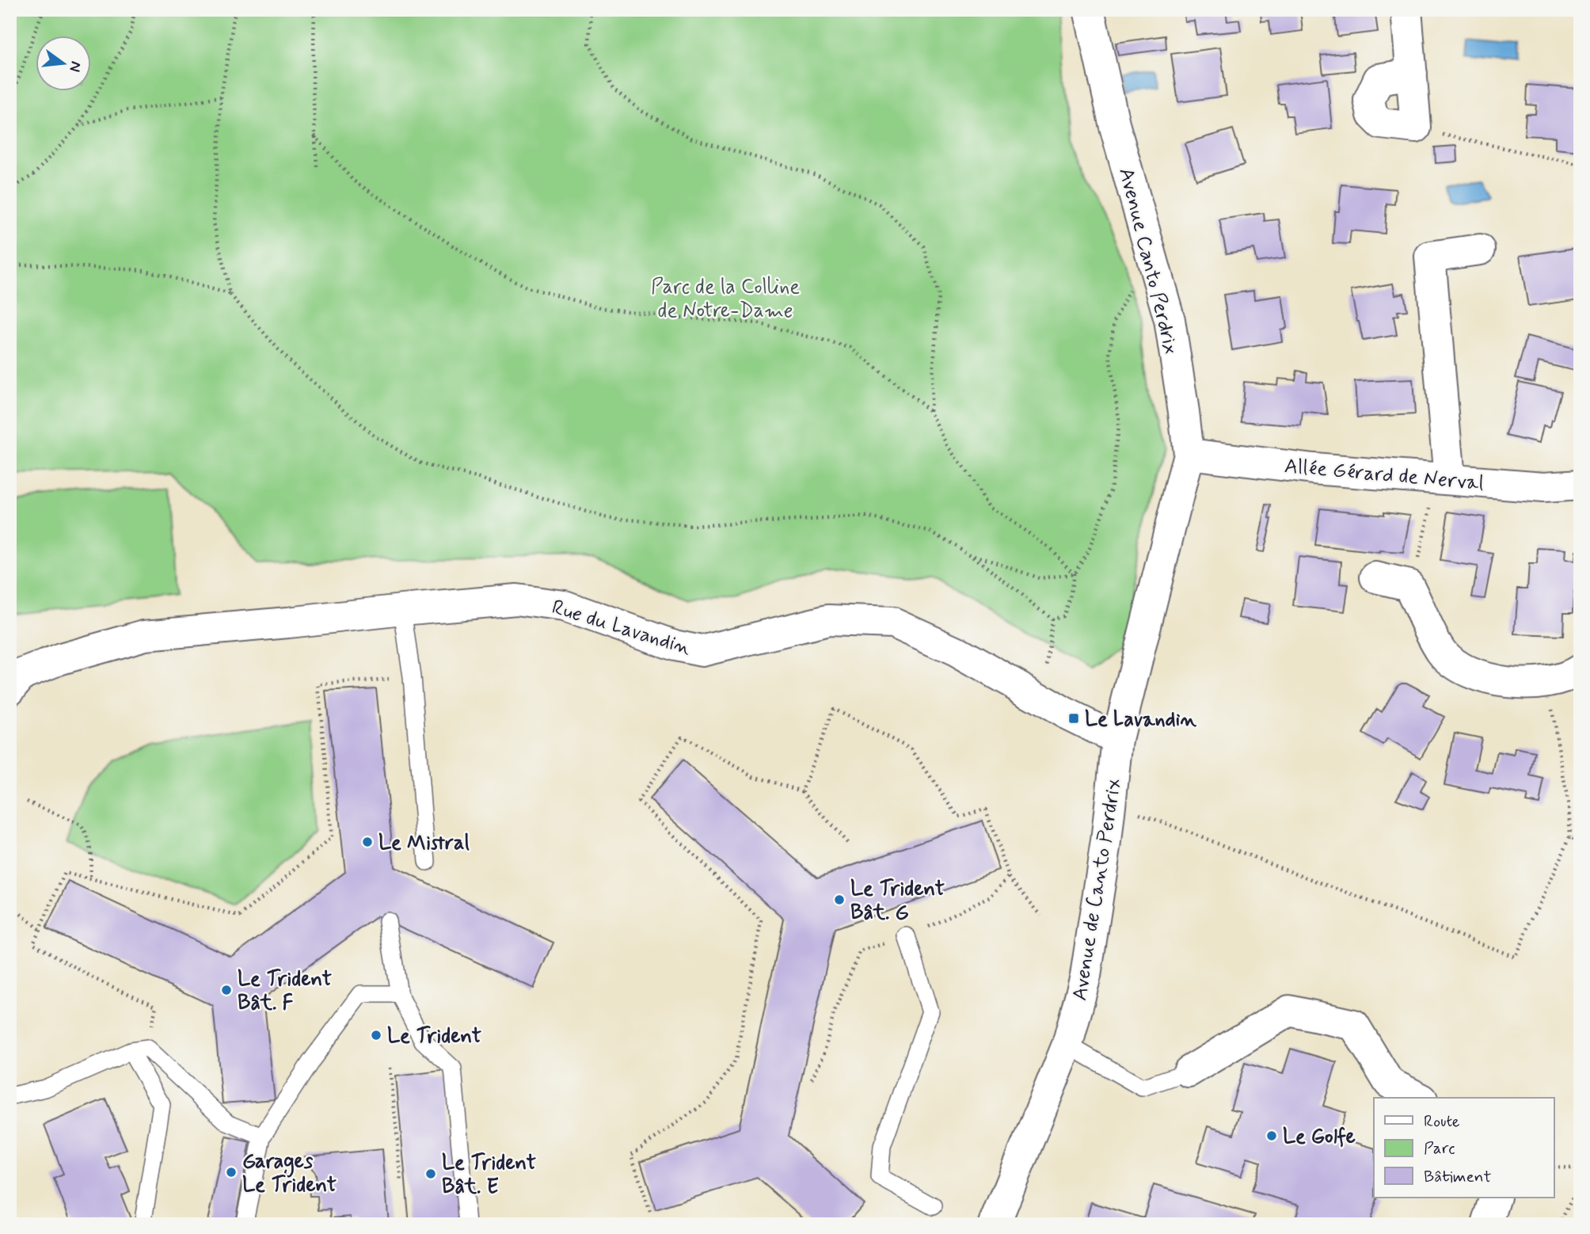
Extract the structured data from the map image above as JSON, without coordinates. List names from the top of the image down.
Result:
{
  "streets": {
    "street": [
      "Avenue Canto Perdrix",
      "Allée Gérard de Nerval",
      "Rue du Lavandin",
      "Avenue de Canto Perdrix"
    ]
  },
  "crossings": [
    ["Avenue Canto Perdrix", "Allée Gérard de Nerval"],
    ["Avenue Canto Perdrix", "Rue du Lavandin"],
    ["Avenue Canto Perdrix", "Avenue de Canto Perdrix"],
    ["Rue du Lavandin", "Avenue de Canto Perdrix"]
  ],
  "parks": ["Parc de la Colline de Notre-Dame"],
  "places": {
    "transit": ["Le Lavandin"],
    "other": [
      "Le Mistral",
      "Le Trident Bât. G",
      "Le Trident Bât. F",
      "Le Trident",
      "Le Golfe",
      "Garages Le Trident",
      "Le Trident Bât. E"
    ]
  },
  "legend": ["Route", "Parc", "Bâtiment"],
  "north": "right"
}
